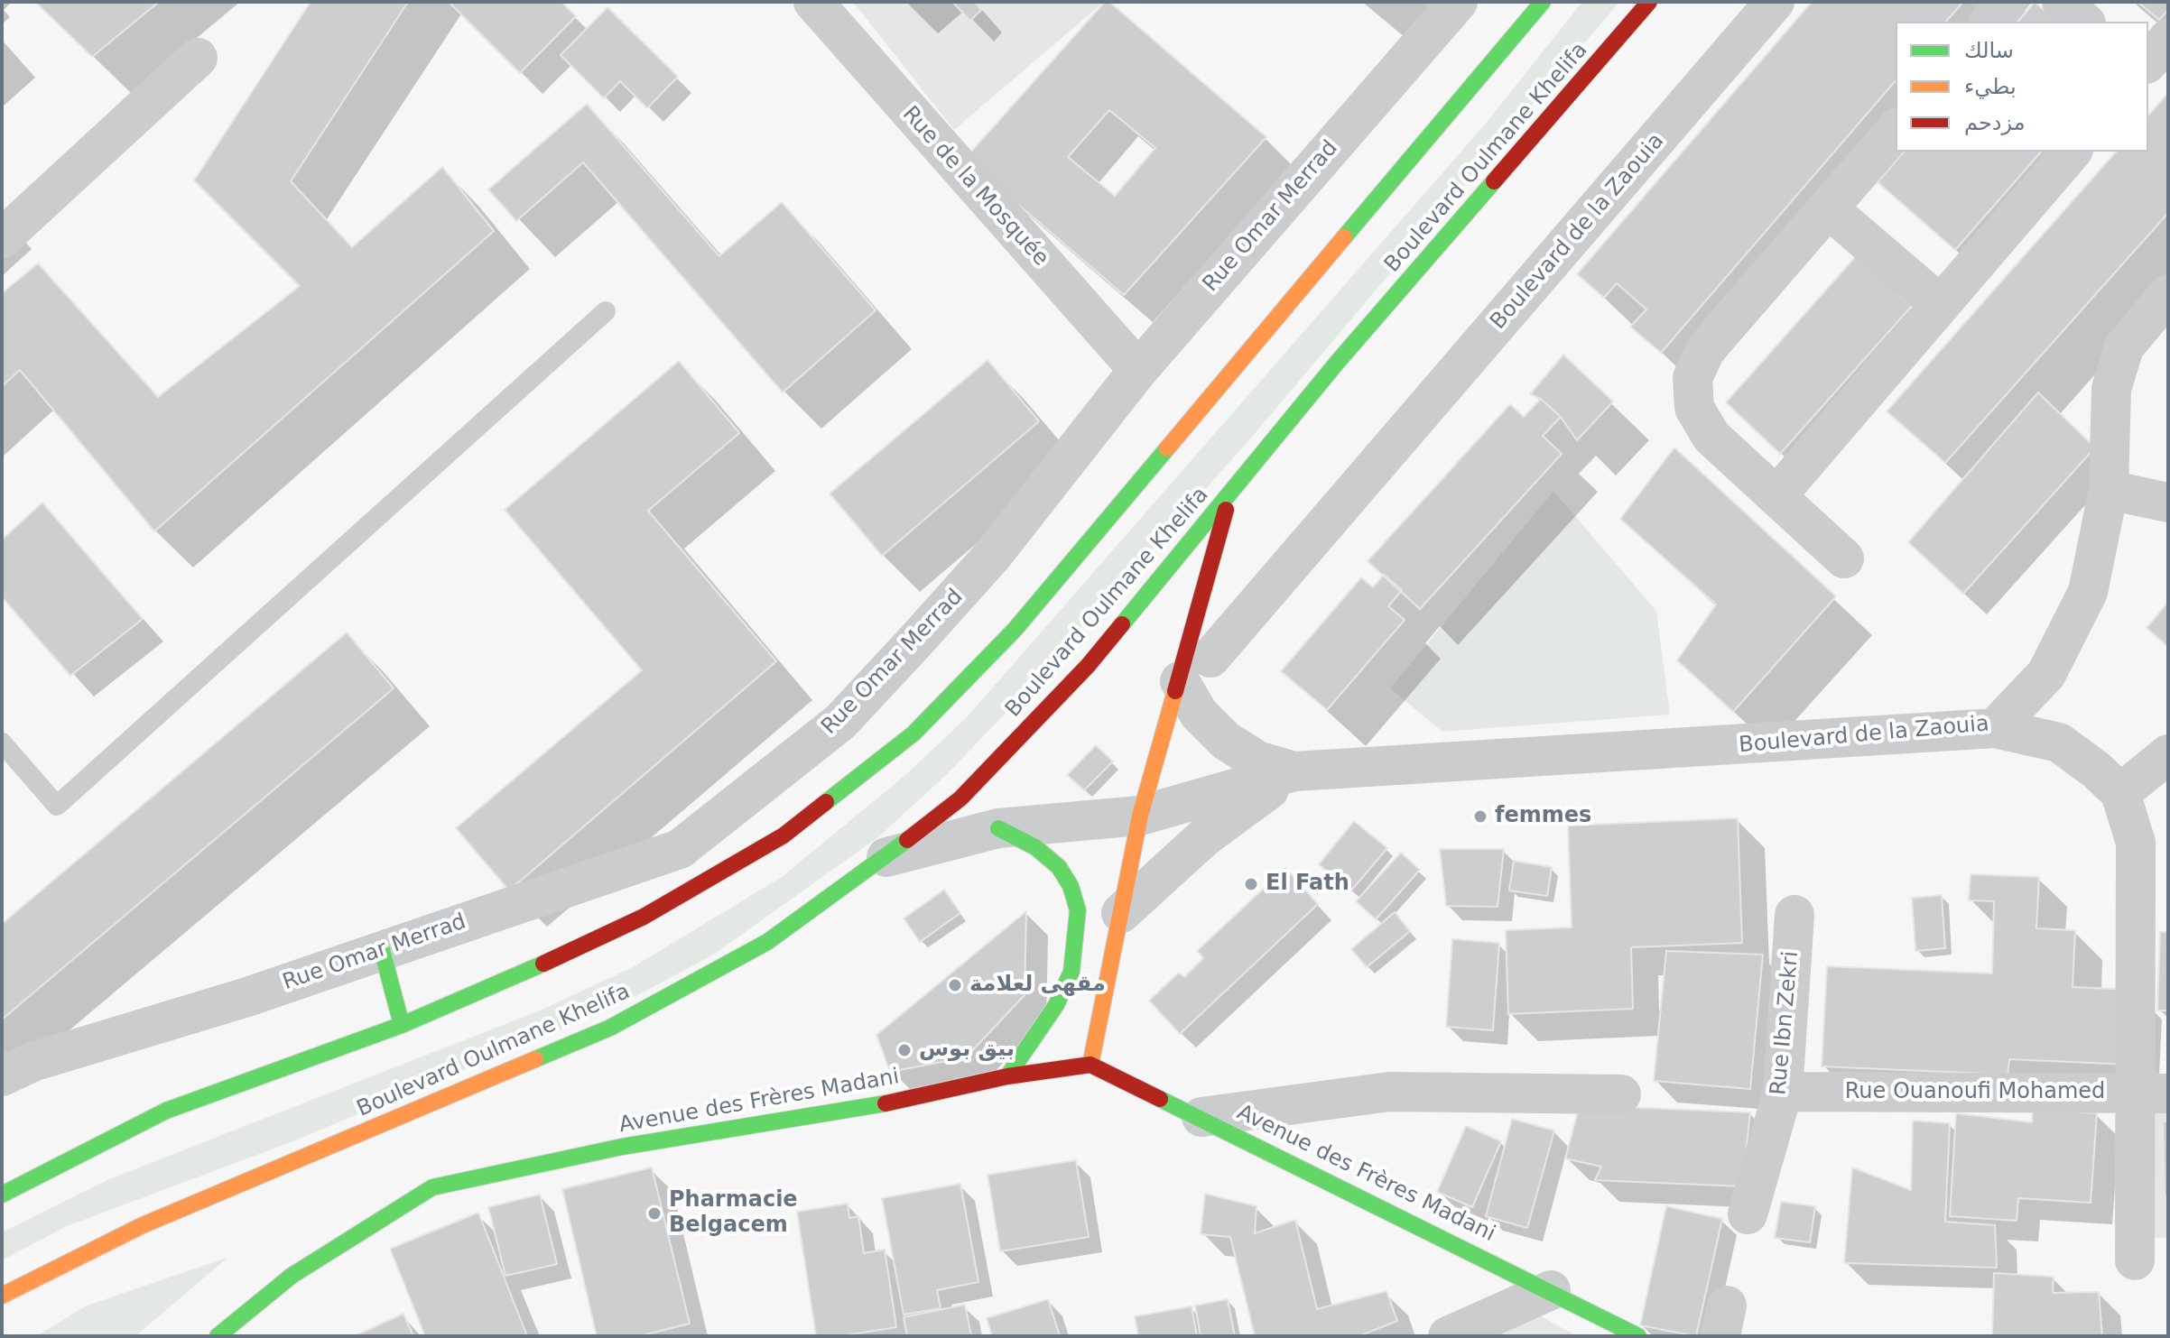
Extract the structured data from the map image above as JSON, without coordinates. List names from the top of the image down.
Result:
{
  "streets": {
    "main road": ["Boulevard Oulmane Khelifa", "Avenue des Frères Madani"],
    "street": [
      "Rue de la Mosquée",
      "Rue Omar Merrad",
      "Boulevard de la Zaouia",
      "Rue Ibn Zekri",
      "Rue Ouanoufi Mohamed"
    ]
  },
  "crossings": [
    ["Rue de la Mosquée", "Rue Omar Merrad"],
    ["Rue Ibn Zekri", "Rue Ouanoufi Mohamed"]
  ],
  "places": [
    "femmes",
    "El Fath",
    "مقهى لعلامة",
    "بيق بوس",
    "Pharmacie Belgacem"
  ],
  "legend": ["سالك", "بطيء", "مزدحم"]
}
